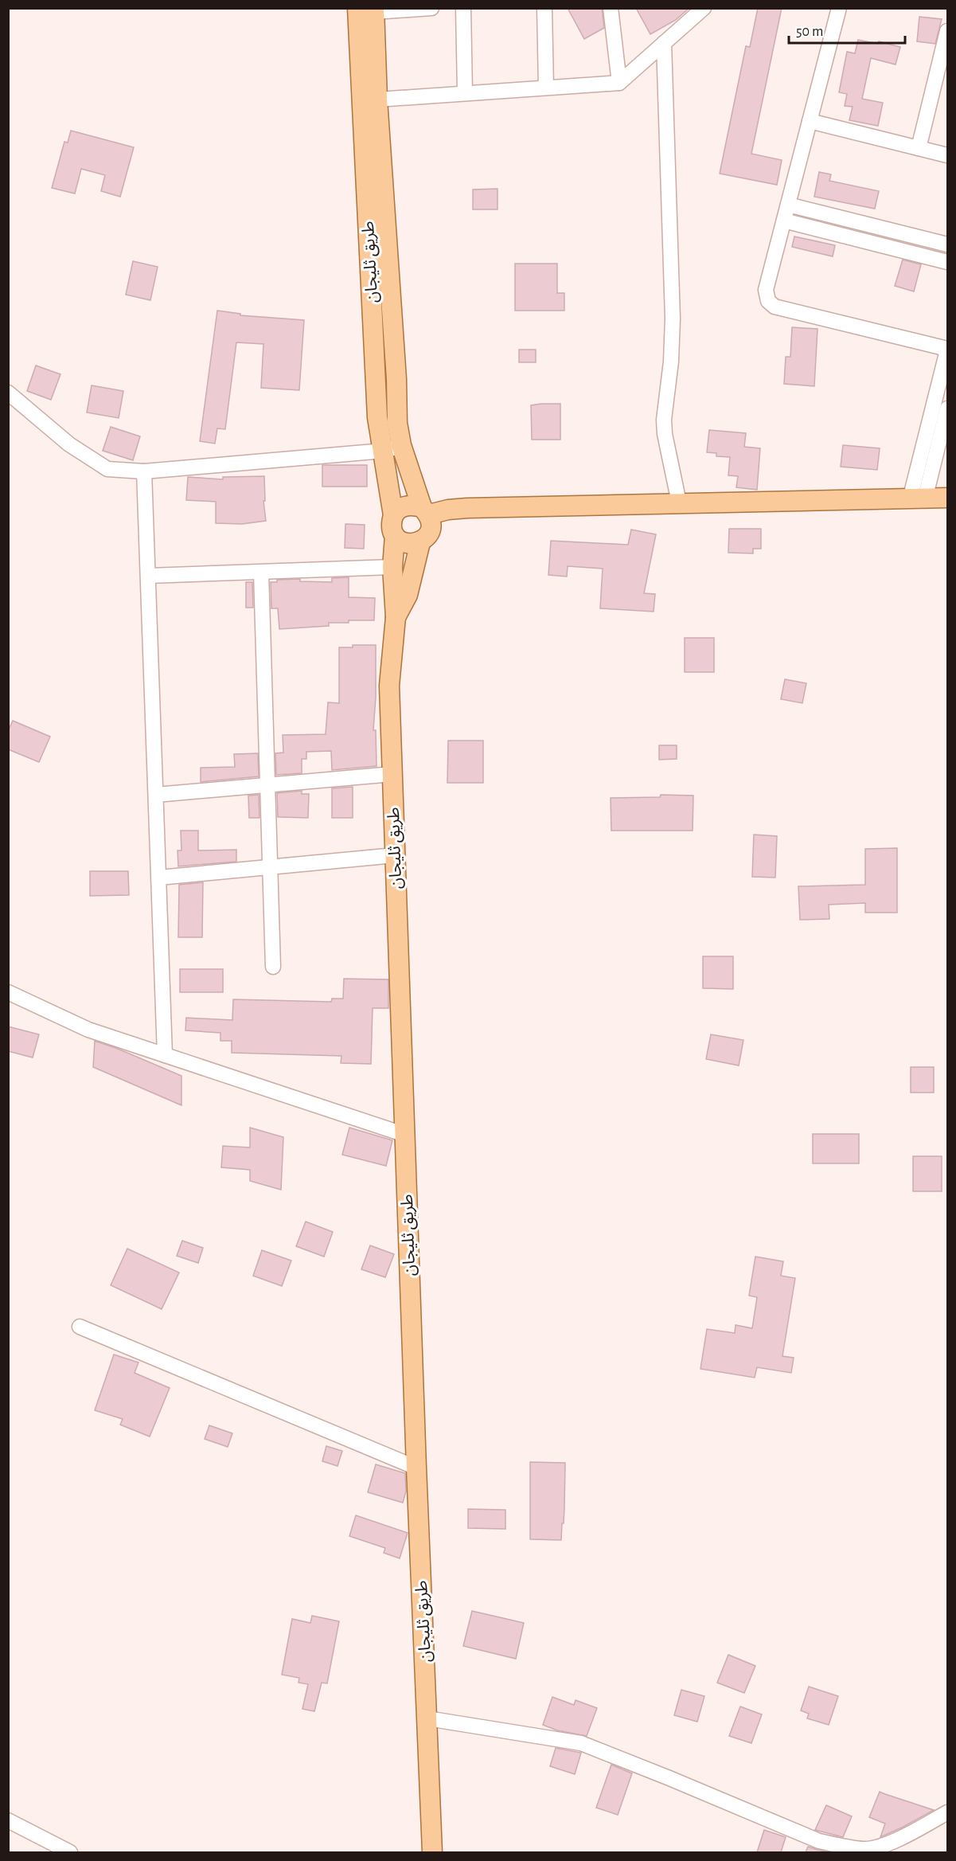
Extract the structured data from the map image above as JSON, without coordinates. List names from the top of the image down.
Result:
{
  "streets": {
    "main road": ["طريق ثليجان"]
  },
  "scale_bar": "50 m"
}
